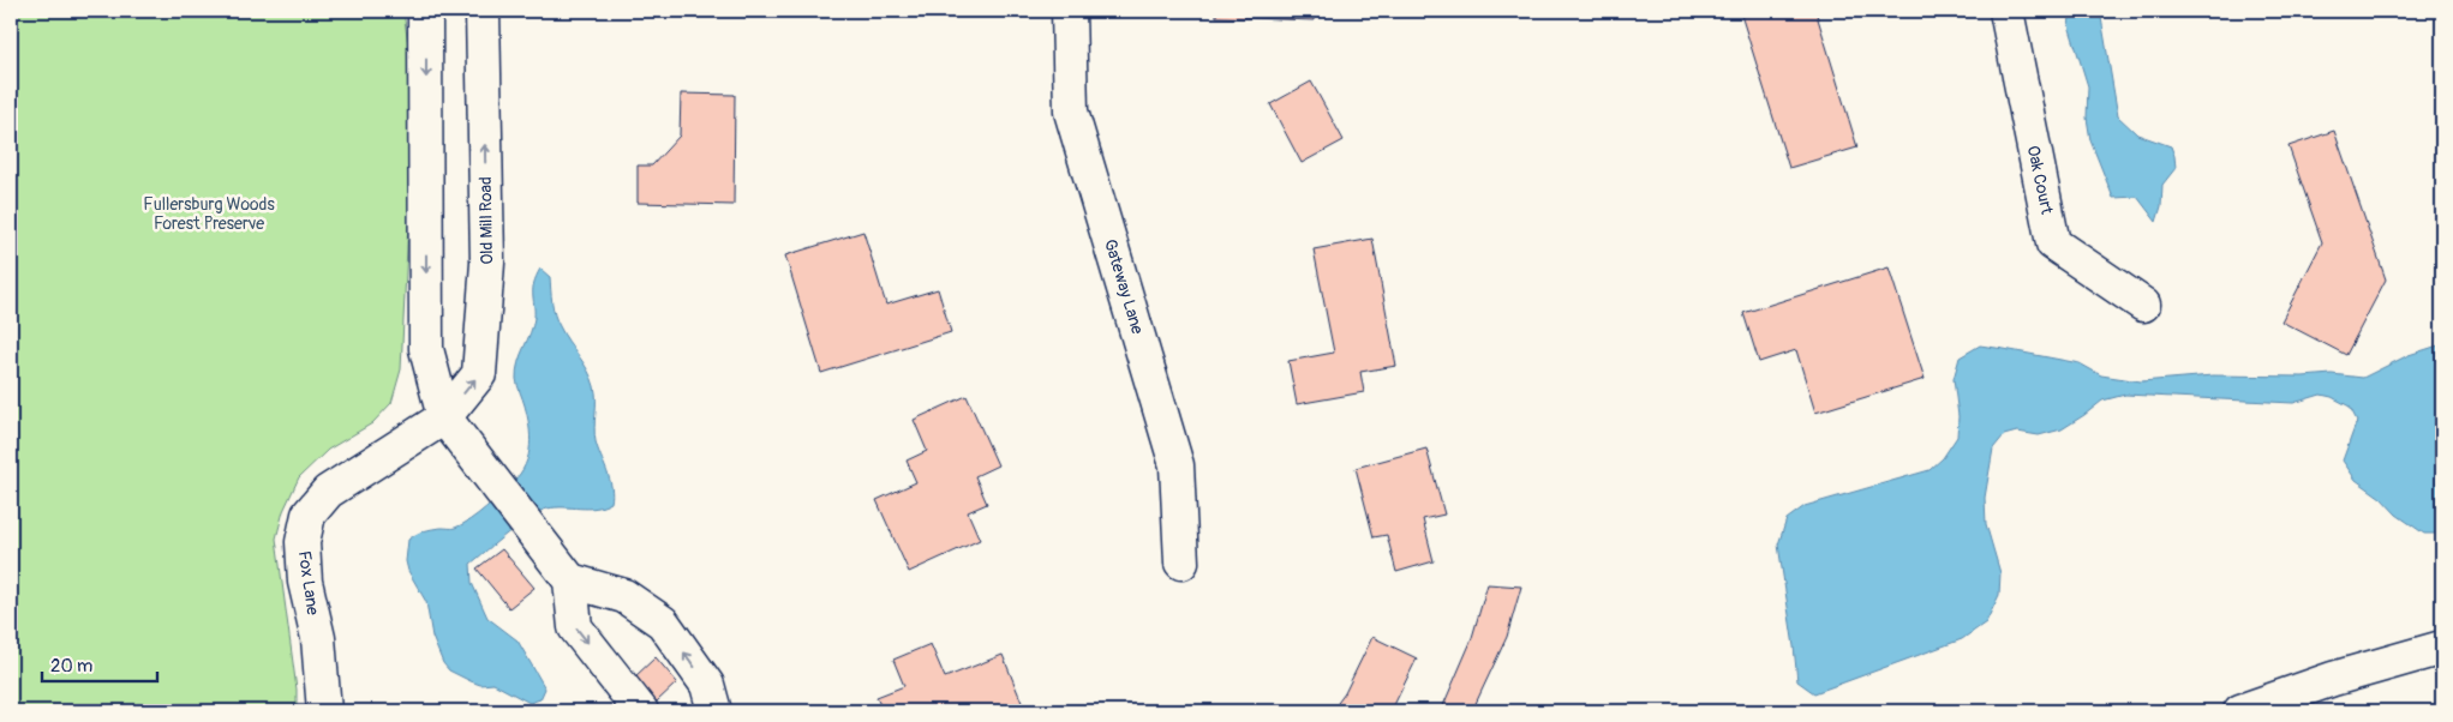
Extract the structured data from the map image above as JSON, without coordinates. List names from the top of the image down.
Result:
{
  "streets": {
    "street": [
      "Oak Court",
      "Old Mill Road",
      "Gateway Lane",
      "Fox Lane"
    ]
  },
  "crossings": [
    ["Old Mill Road", "Fox Lane"]
  ],
  "parks": ["Fullersburg Woods Forest Preserve"],
  "scale_bar": "20 m"
}
